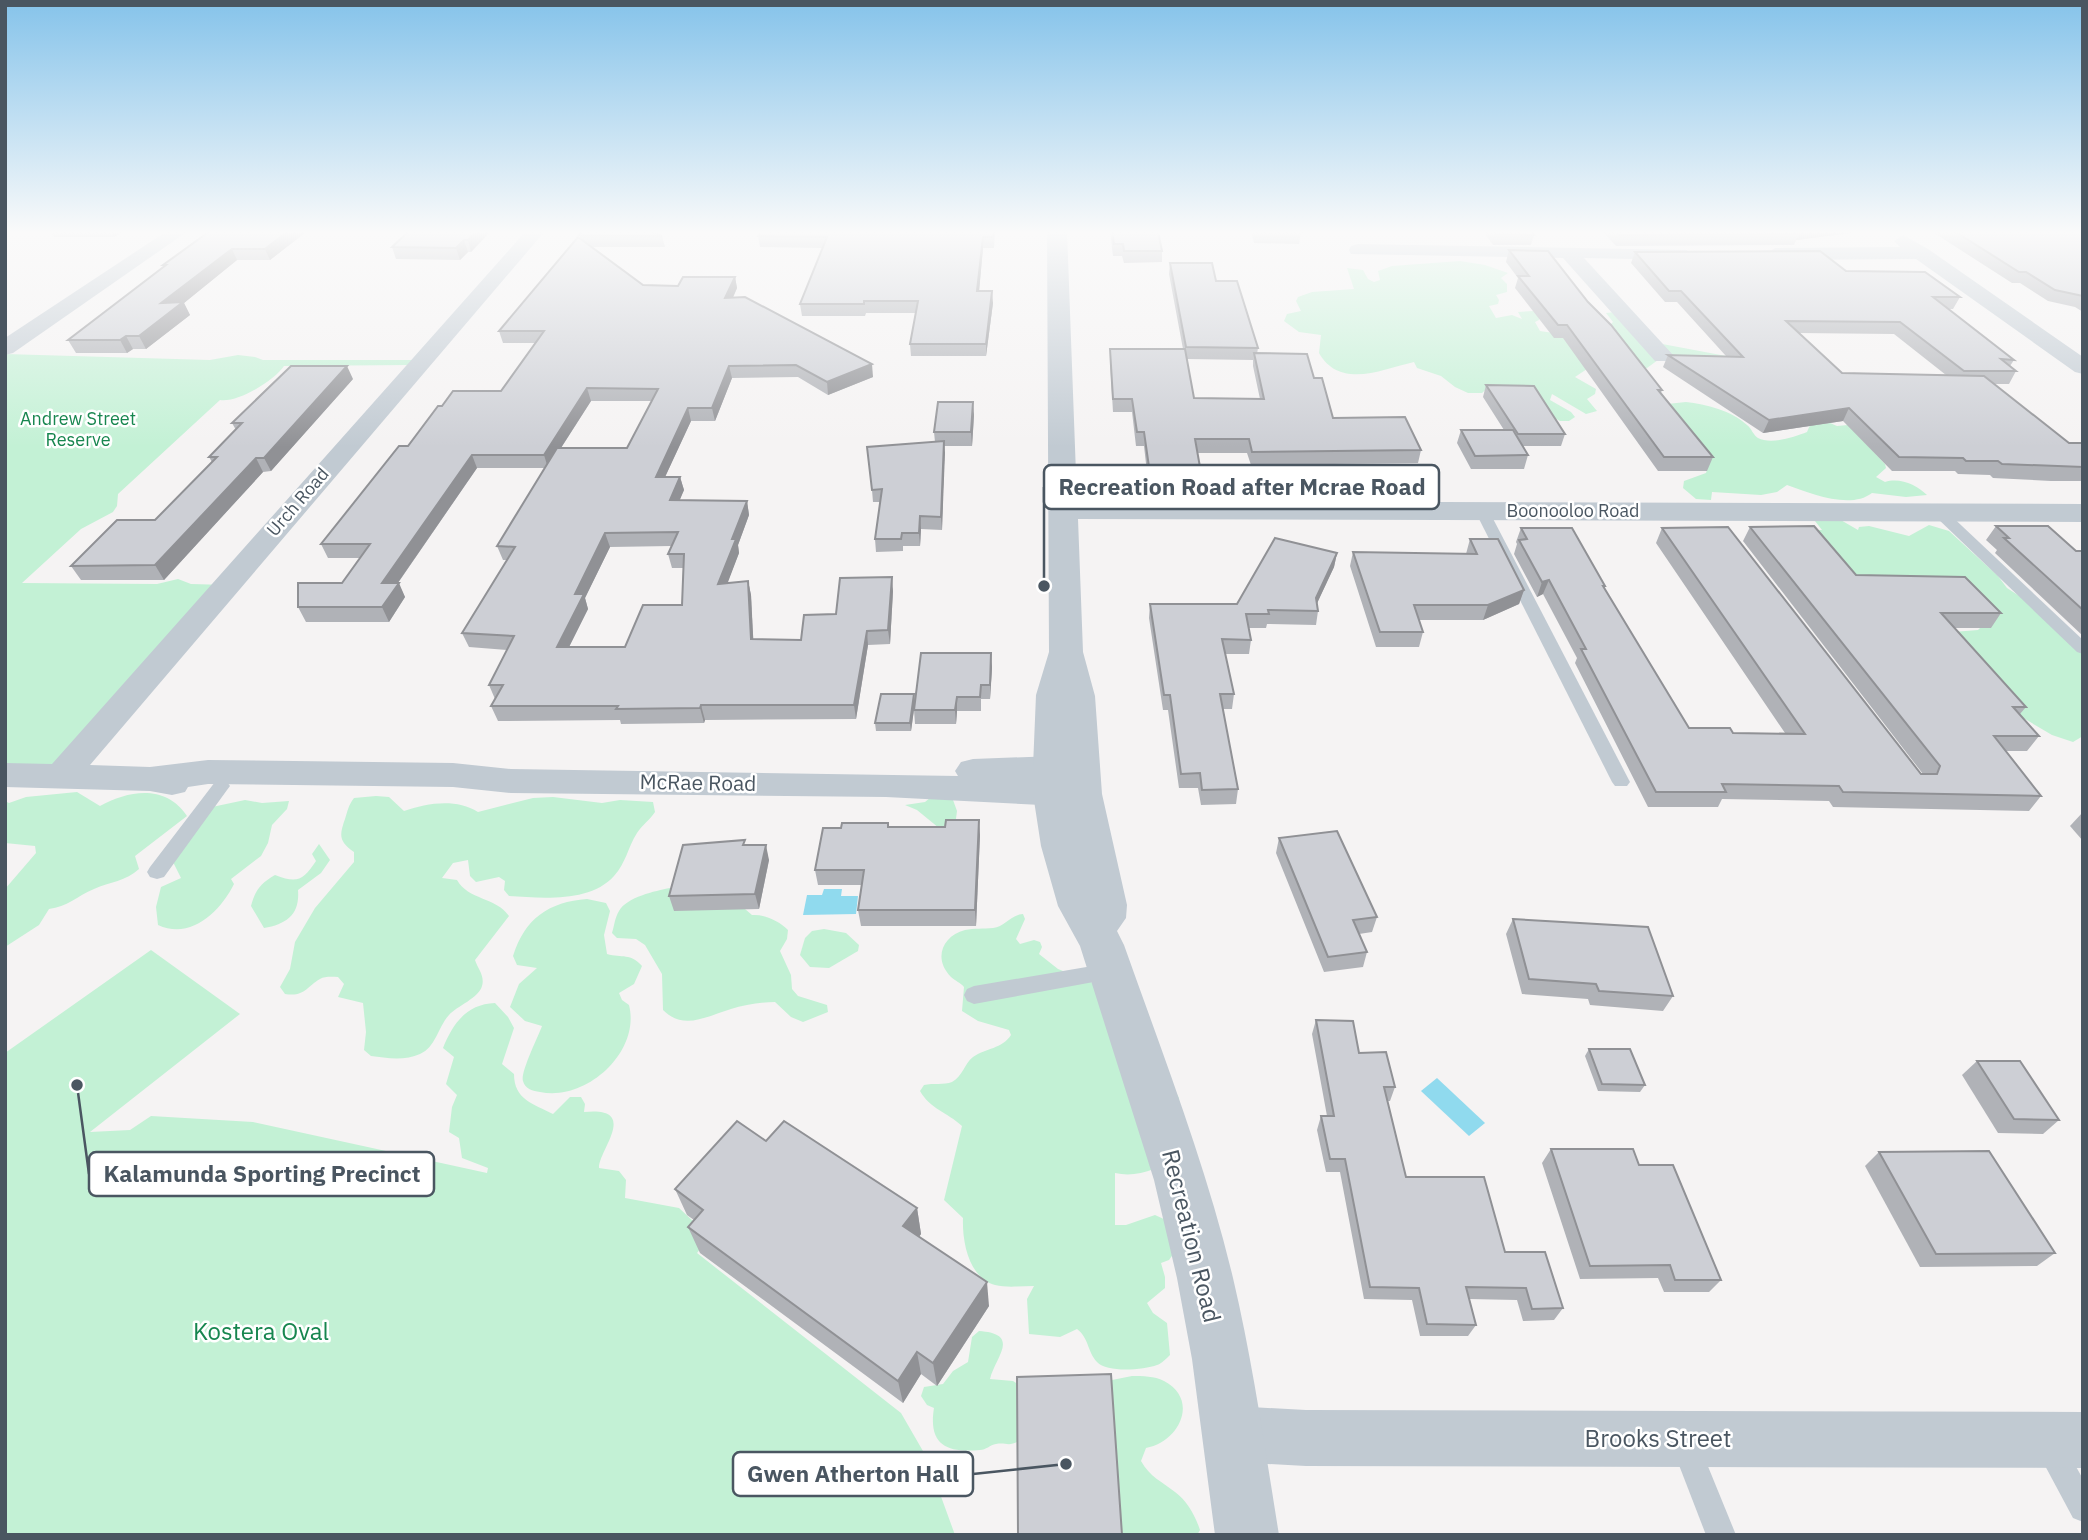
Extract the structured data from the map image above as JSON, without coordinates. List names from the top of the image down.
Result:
{
  "streets": {
    "street": [
      "Urch Road",
      "Boonooloo Road",
      "McRae Road",
      "Recreation Road",
      "Brooks Street"
    ]
  },
  "crossings": [
    ["Urch Road", "McRae Road"],
    ["Boonooloo Road", "Recreation Road"],
    ["McRae Road", "Recreation Road"],
    ["Recreation Road", "Brooks Street"]
  ],
  "parks": ["Andrew Street Reserve", "Kostera Oval"],
  "places": ["Recreation Road after Mcrae Road", "Kalamunda Sporting Precinct", "Gwen Atherton Hall"]
}
